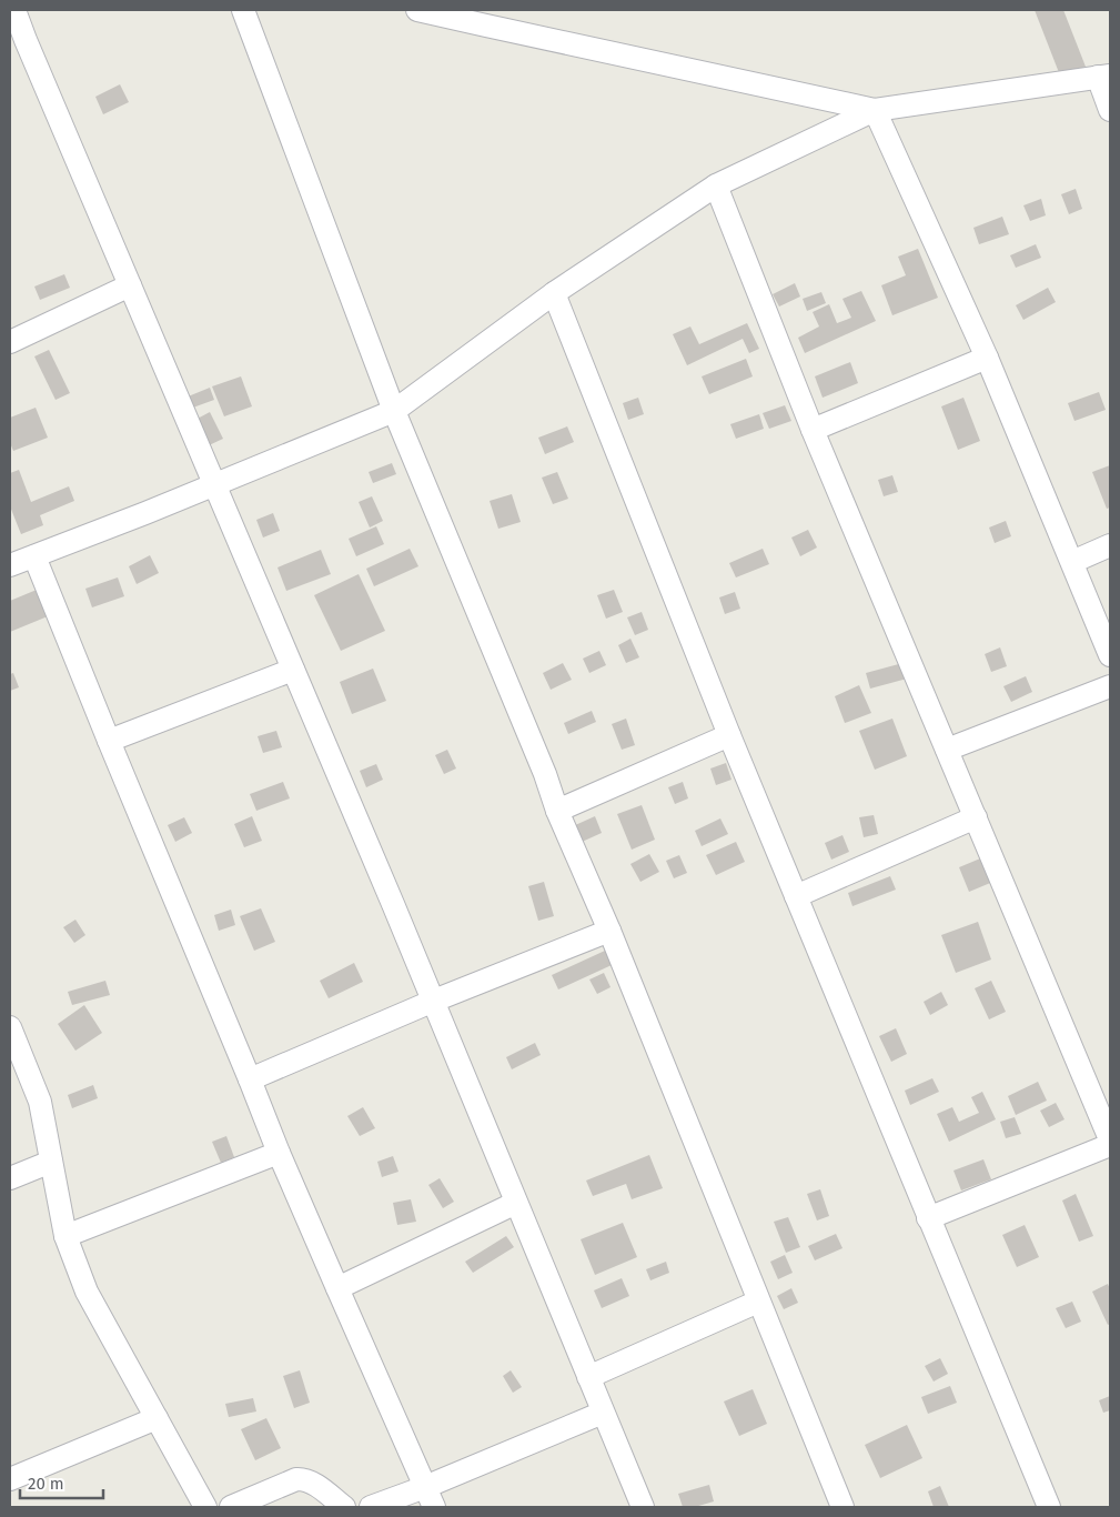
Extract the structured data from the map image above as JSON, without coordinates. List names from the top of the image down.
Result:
{
  "scale_bar": "20 m"
}
